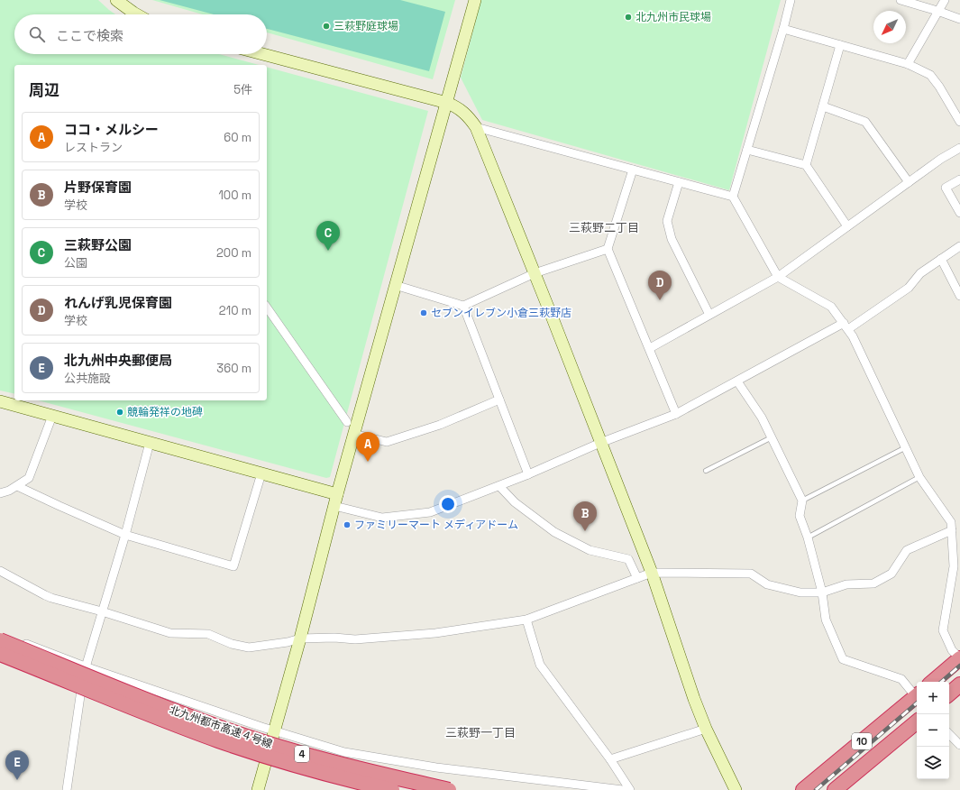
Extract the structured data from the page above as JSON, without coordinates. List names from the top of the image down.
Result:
{
  "streets": {
    "highway": ["北九州都市高速４号線", "10", "4"]
  },
  "districts": ["三萩野二丁目", "三萩野一丁目"],
  "places": [
    "北九州市民球場",
    "三萩野庭球場",
    "セブンイレブン小倉三萩野店",
    "競輪発祥の地碑",
    "ファミリーマート メディアドーム"
  ],
  "north": "bottom left",
  "page": {
    "search": "ここで検索",
    "heading": ["周辺", "5件"],
    "list": [
      {
        "mark": "A",
        "name": "ココ・メルシー",
        "note": "レストラン",
        "value": "60 m"
      },
      {
        "mark": "B",
        "name": "片野保育園",
        "note": "学校",
        "value": "100 m"
      },
      {
        "mark": "C",
        "name": "三萩野公園",
        "note": "公園",
        "value": "200 m"
      },
      {
        "mark": "D",
        "name": "れんげ乳児保育園",
        "note": "学校",
        "value": "210 m"
      },
      {
        "mark": "E",
        "name": "北九州中央郵便局",
        "note": "公共施設",
        "value": "360 m"
      }
    ],
    "pins": [
      "C",
      "D",
      "A",
      "B",
      "E"
    ],
    "map_buttons": ["+", "−"]
  }
}
